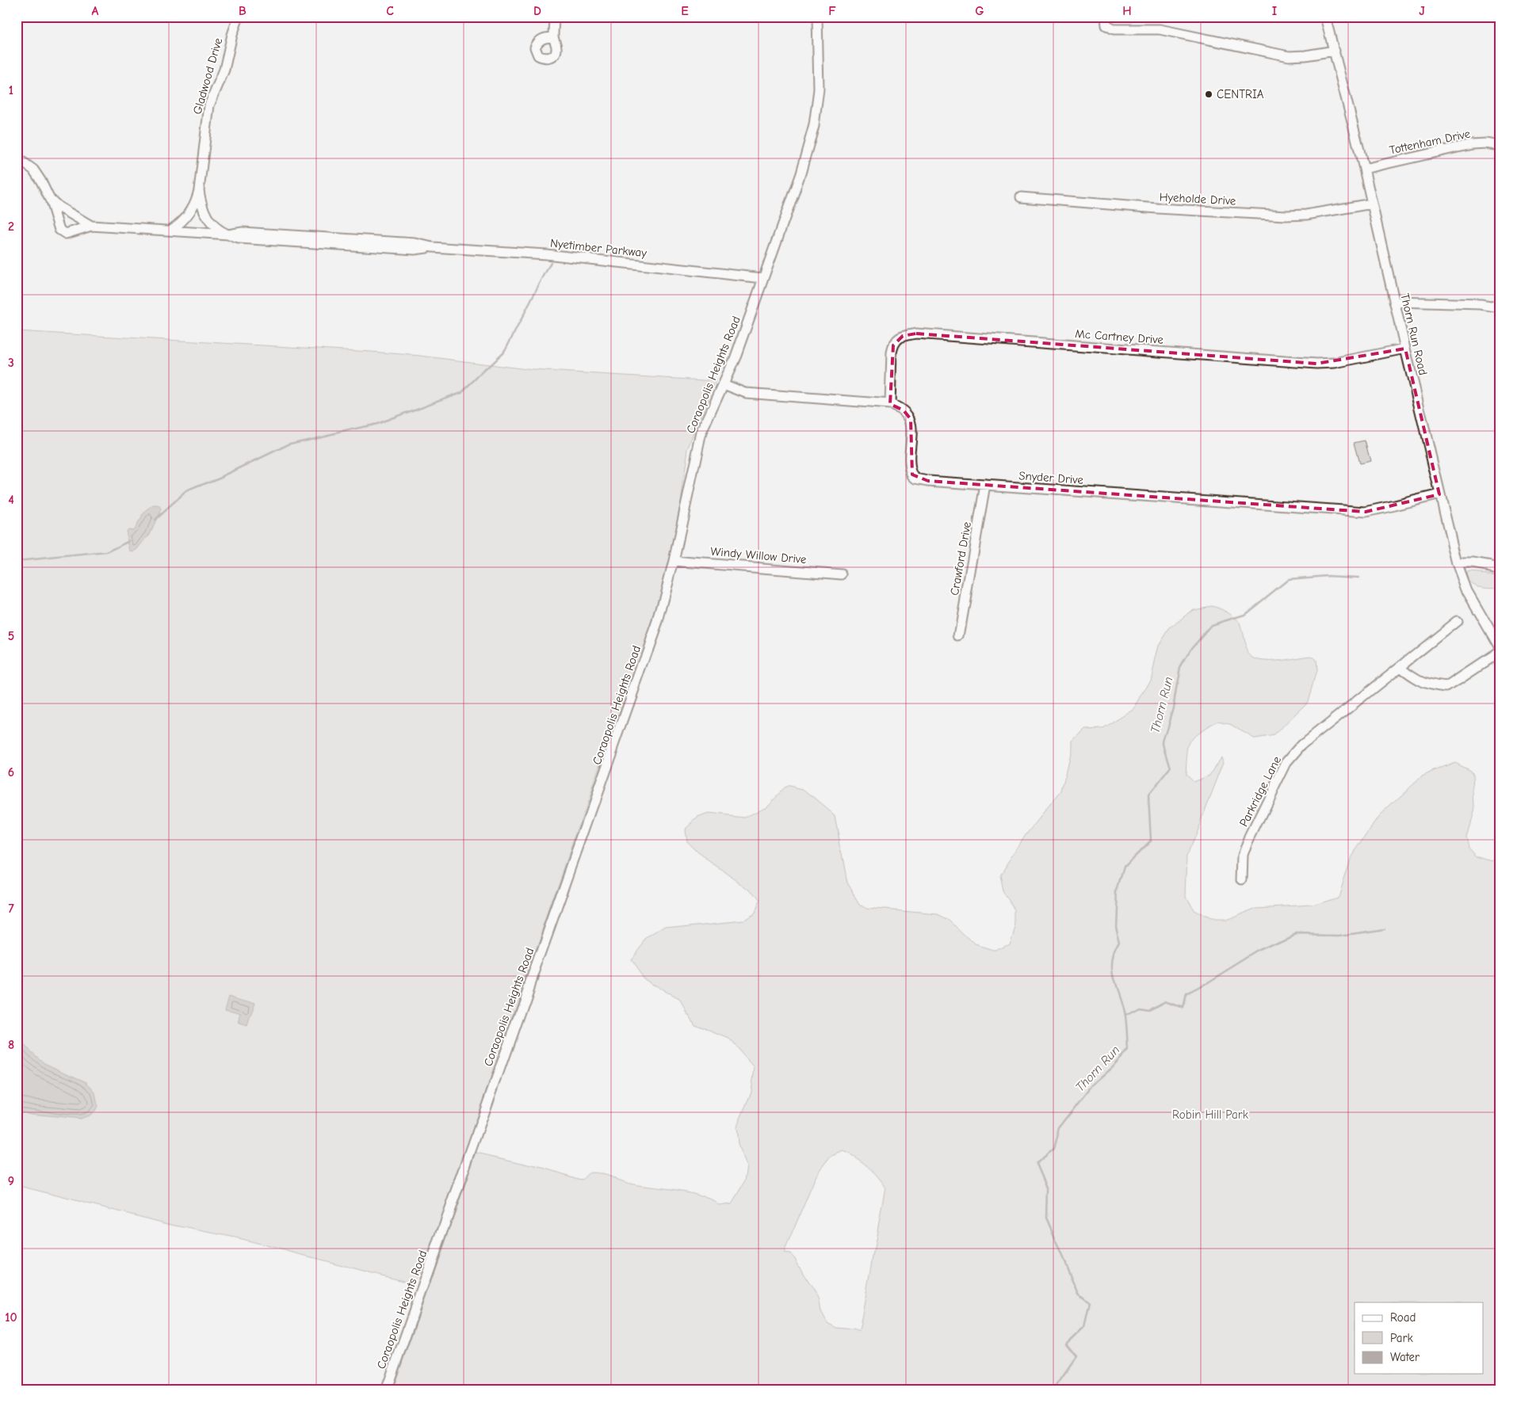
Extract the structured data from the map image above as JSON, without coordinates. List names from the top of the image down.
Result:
{
  "streets": {
    "street": [
      "Gladwood Drive",
      "Tottenham Drive",
      "Hyeholde Drive",
      "Nyetimber Parkway",
      "Thorn Run Road",
      "Mc Cartney Drive",
      "Coraopolis Heights Road",
      "Snyder Drive",
      "Windy Willow Drive",
      "Crawford Drive",
      "Parkridge Lane"
    ]
  },
  "crossings": [
    ["Gladwood Drive", "Nyetimber Parkway"],
    ["Tottenham Drive", "Thorn Run Road"],
    ["Hyeholde Drive", "Thorn Run Road"],
    ["Nyetimber Parkway", "Coraopolis Heights Road"],
    ["Thorn Run Road", "Mc Cartney Drive"],
    ["Thorn Run Road", "Snyder Drive"],
    ["Mc Cartney Drive", "Snyder Drive"],
    ["Coraopolis Heights Road", "Snyder Drive"],
    ["Coraopolis Heights Road", "Windy Willow Drive"],
    ["Snyder Drive", "Crawford Drive"]
  ],
  "water": ["Thorn Run"],
  "parks": ["Robin Hill Park"],
  "places": ["CENTRIA"],
  "legend": ["Road", "Park", "Water"],
  "grid": {
    "columns": [
      "A",
      "B",
      "C",
      "D",
      "E",
      "F",
      "G",
      "H",
      "I",
      "J"
    ],
    "rows": [
      "1",
      "2",
      "3",
      "4",
      "5",
      "6",
      "7",
      "8",
      "9",
      "10"
    ]
  }
}
